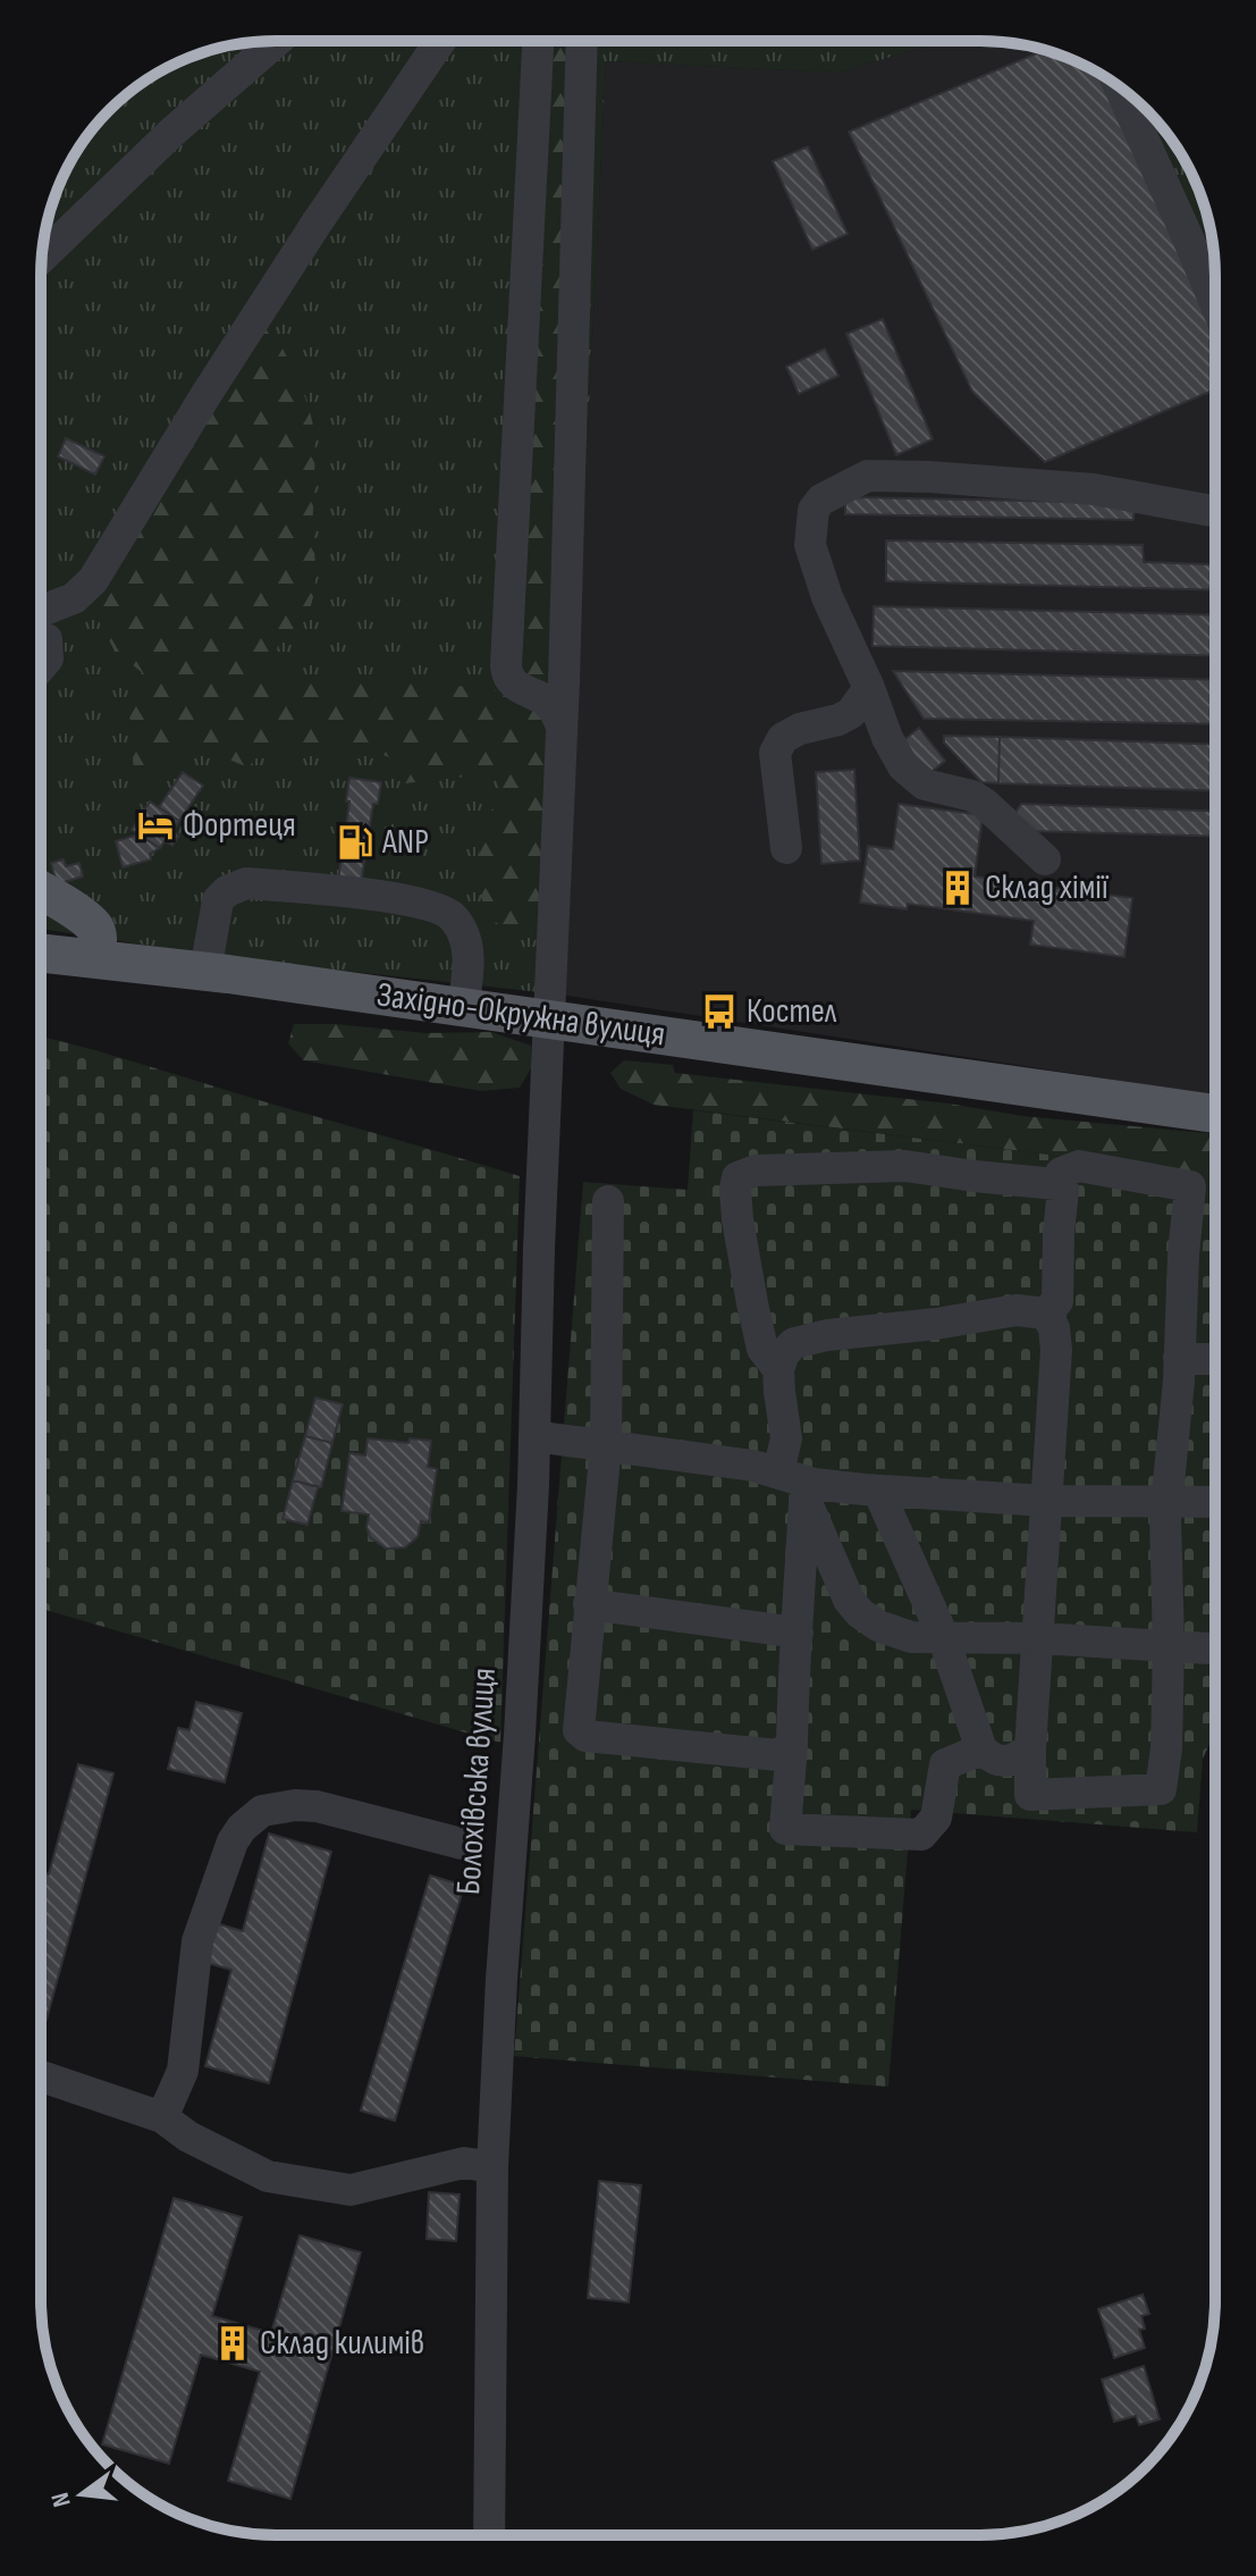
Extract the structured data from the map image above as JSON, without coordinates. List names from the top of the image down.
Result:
{
  "streets": {
    "main road": ["Західно-Окружна вулиця"],
    "street": ["Болохівська вулиця"]
  },
  "crossings": [
    ["Західно-Окружна вулиця", "Болохівська вулиця"]
  ],
  "places": {
    "hotel": ["Фортеця"],
    "fuel station": ["ANP"],
    "building": ["Склад хімії", "Склад килимів"],
    "bus stop": ["Костел"]
  },
  "north": "left"
}
